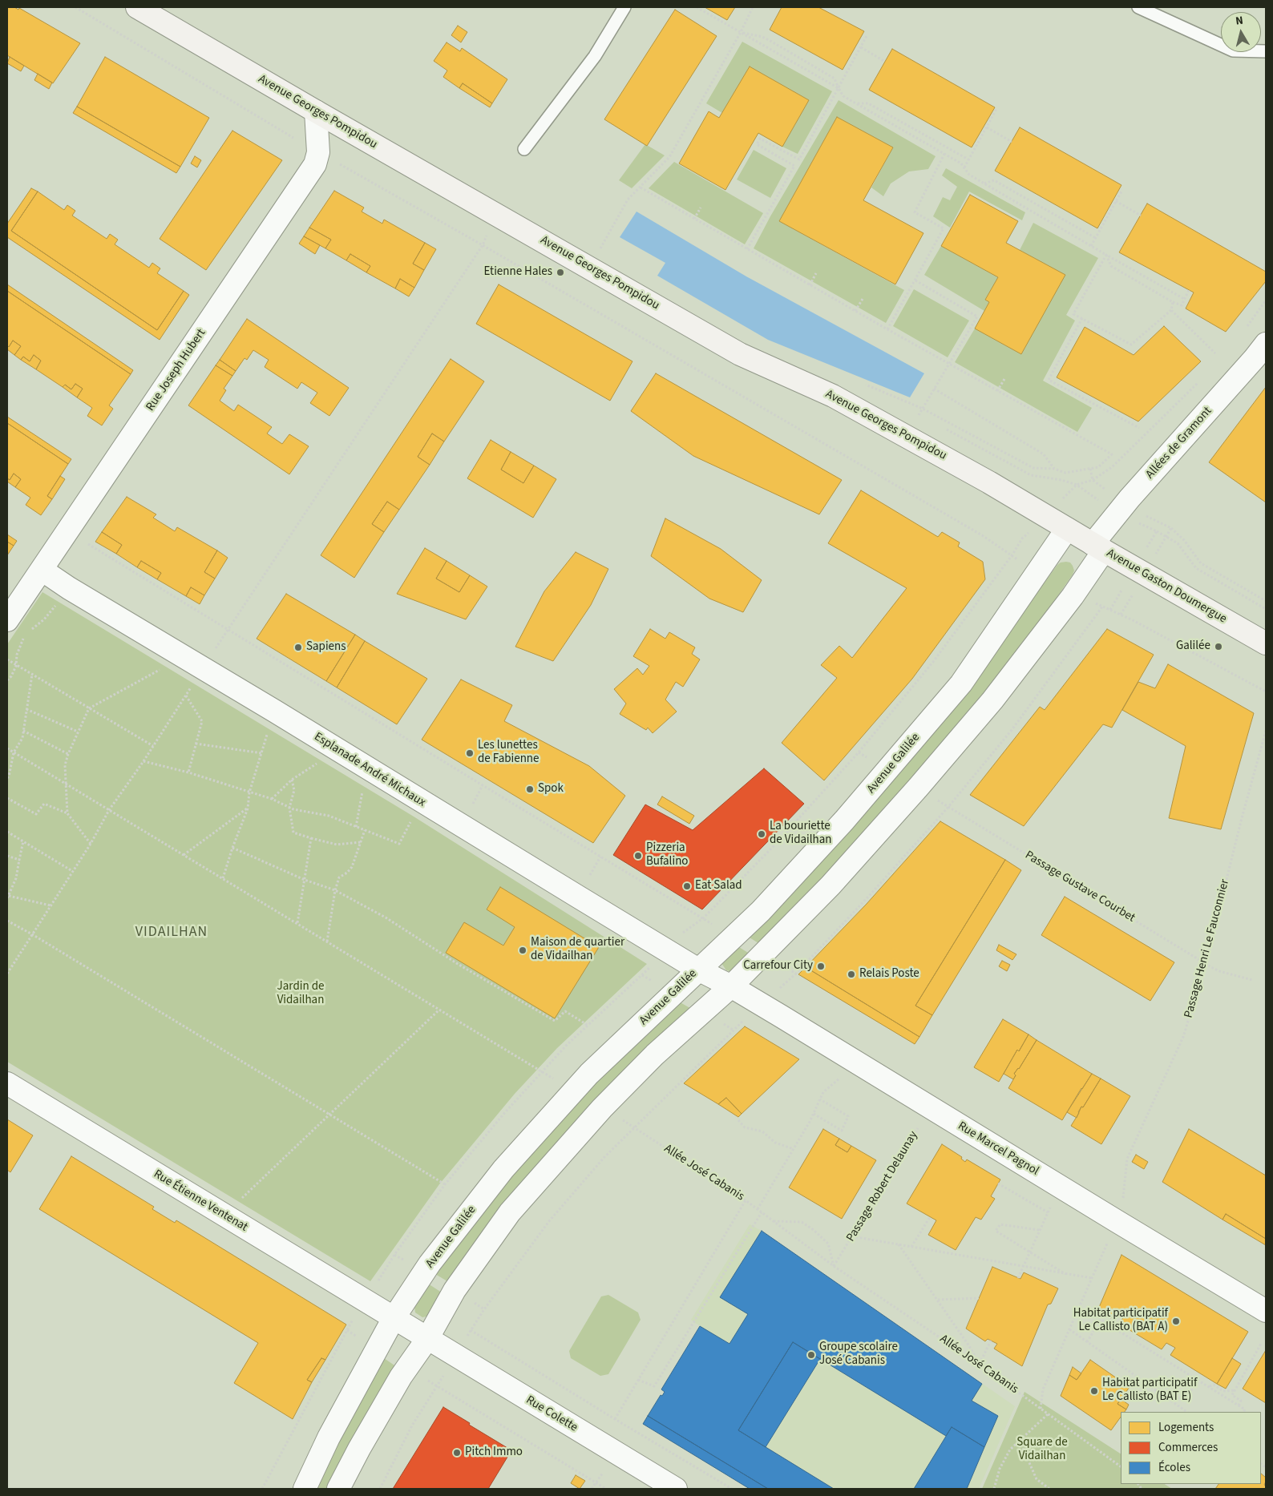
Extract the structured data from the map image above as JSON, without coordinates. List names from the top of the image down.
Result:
{
  "streets": {
    "main road": ["Avenue Georges Pompidou", "Avenue Gaston Doumergue"],
    "street": [
      "Rue Joseph Hubert",
      "Allées de Gramont",
      "Avenue Galilée",
      "Esplanade André Michaux",
      "Rue Marcel Pagnol",
      "Rue Étienne Ventenat",
      "Rue Colette"
    ],
    "path": [
      "Passage Gustave Courbet",
      "Passage Henri Le Fauconnier",
      "Allée José Cabanis",
      "Passage Robert Delaunay"
    ]
  },
  "crossings": [
    ["Avenue Georges Pompidou", "Rue Joseph Hubert"],
    ["Avenue Georges Pompidou", "Avenue Gaston Doumergue"],
    ["Avenue Georges Pompidou", "Avenue Galilée"],
    ["Rue Joseph Hubert", "Esplanade André Michaux"],
    ["Allées de Gramont", "Avenue Gaston Doumergue"],
    ["Avenue Gaston Doumergue", "Avenue Galilée"],
    ["Avenue Galilée", "Esplanade André Michaux"],
    ["Avenue Galilée", "Rue Étienne Ventenat"],
    ["Esplanade André Michaux", "Rue Marcel Pagnol"],
    ["Passage Gustave Courbet", "Passage Henri Le Fauconnier"],
    ["Rue Marcel Pagnol", "Passage Robert Delaunay"],
    ["Allée José Cabanis", "Passage Robert Delaunay"],
    ["Rue Étienne Ventenat", "Rue Colette"]
  ],
  "districts": ["VIDAILHAN"],
  "parks": ["Jardin de Vidailhan", "Square de Vidailhan"],
  "places": [
    "Etienne Hales",
    "Galilée",
    "Sapiens",
    "Les lunettes de Fabienne",
    "Spok",
    "La bouriette de Vidailhan",
    "Pizzeria Bufalino",
    "Eat Salad",
    "Maison de quartier de Vidailhan",
    "Carrefour City",
    "Relais Poste",
    "Habitat participatif Le Callisto (BAT A)",
    "Groupe scolaire José Cabanis",
    "Habitat participatif Le Callisto (BAT E)",
    "Pitch Immo"
  ],
  "legend": ["Logements", "Commerces", "Écoles"],
  "north": "top"
}
